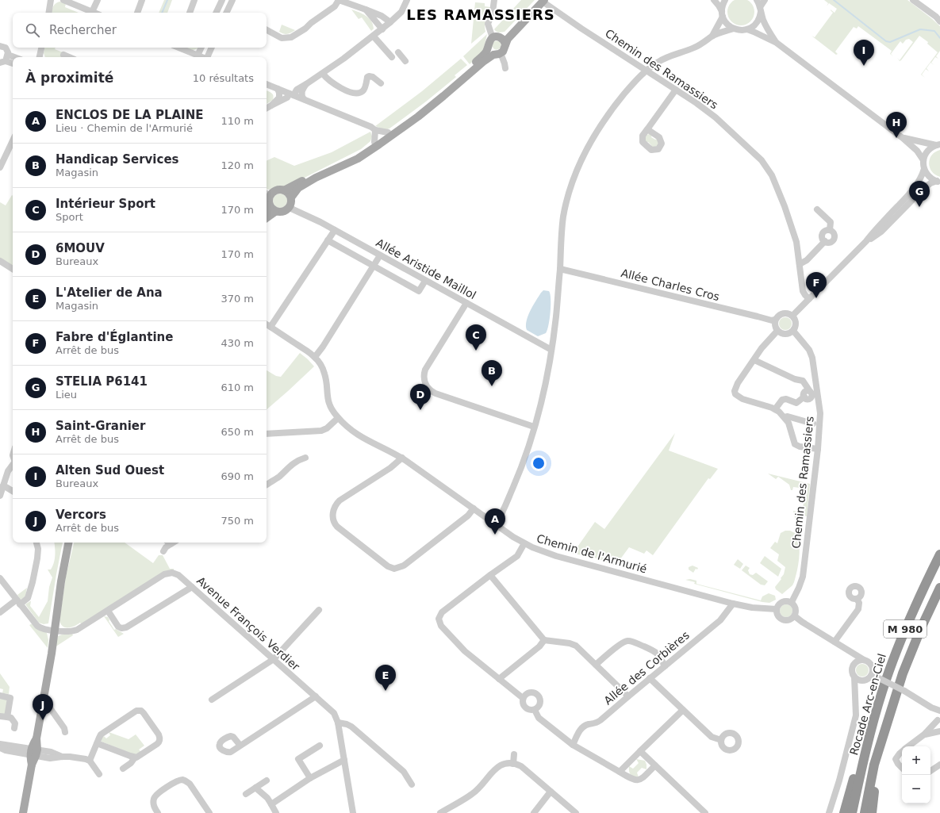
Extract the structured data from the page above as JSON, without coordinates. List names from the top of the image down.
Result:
{
  "streets": {
    "highway": ["M 980", "Rocade Arc-en-Ciel"],
    "street": [
      "Chemin des Ramassiers",
      "Allée Aristide Maillol",
      "Allée Charles Cros",
      "Chemin de l'Armurié",
      "Avenue François Verdier",
      "Allée des Corbières"
    ]
  },
  "crossings": [
    ["Chemin des Ramassiers", "Allée Charles Cros"],
    ["Chemin des Ramassiers", "Chemin de l'Armurié"],
    ["Chemin de l'Armurié", "Allée des Corbières"]
  ],
  "districts": ["LES RAMASSIERS"],
  "page": {
    "search": "Rechercher",
    "pins": [
      "I",
      "H",
      "G",
      "F",
      "C",
      "B",
      "D",
      "A",
      "E",
      "J"
    ],
    "heading": ["À proximité", "10 résultats"],
    "list": [
      {
        "mark": "A",
        "name": "ENCLOS DE LA PLAINE",
        "note": "Lieu · Chemin de l'Armurié",
        "value": "110 m"
      },
      {
        "mark": "B",
        "name": "Handicap Services",
        "note": "Magasin",
        "value": "120 m"
      },
      {
        "mark": "C",
        "name": "Intérieur Sport",
        "note": "Sport",
        "value": "170 m"
      },
      {
        "mark": "D",
        "name": "6MOUV",
        "note": "Bureaux",
        "value": "170 m"
      },
      {
        "mark": "E",
        "name": "L'Atelier de Ana",
        "note": "Magasin",
        "value": "370 m"
      },
      {
        "mark": "F",
        "name": "Fabre d'Églantine",
        "note": "Arrêt de bus",
        "value": "430 m"
      },
      {
        "mark": "G",
        "name": "STELIA P6141",
        "note": "Lieu",
        "value": "610 m"
      },
      {
        "mark": "H",
        "name": "Saint-Granier",
        "note": "Arrêt de bus",
        "value": "650 m"
      },
      {
        "mark": "I",
        "name": "Alten Sud Ouest",
        "note": "Bureaux",
        "value": "690 m"
      },
      {
        "mark": "J",
        "name": "Vercors",
        "note": "Arrêt de bus",
        "value": "750 m"
      }
    ],
    "map_buttons": ["+", "−"]
  }
}
